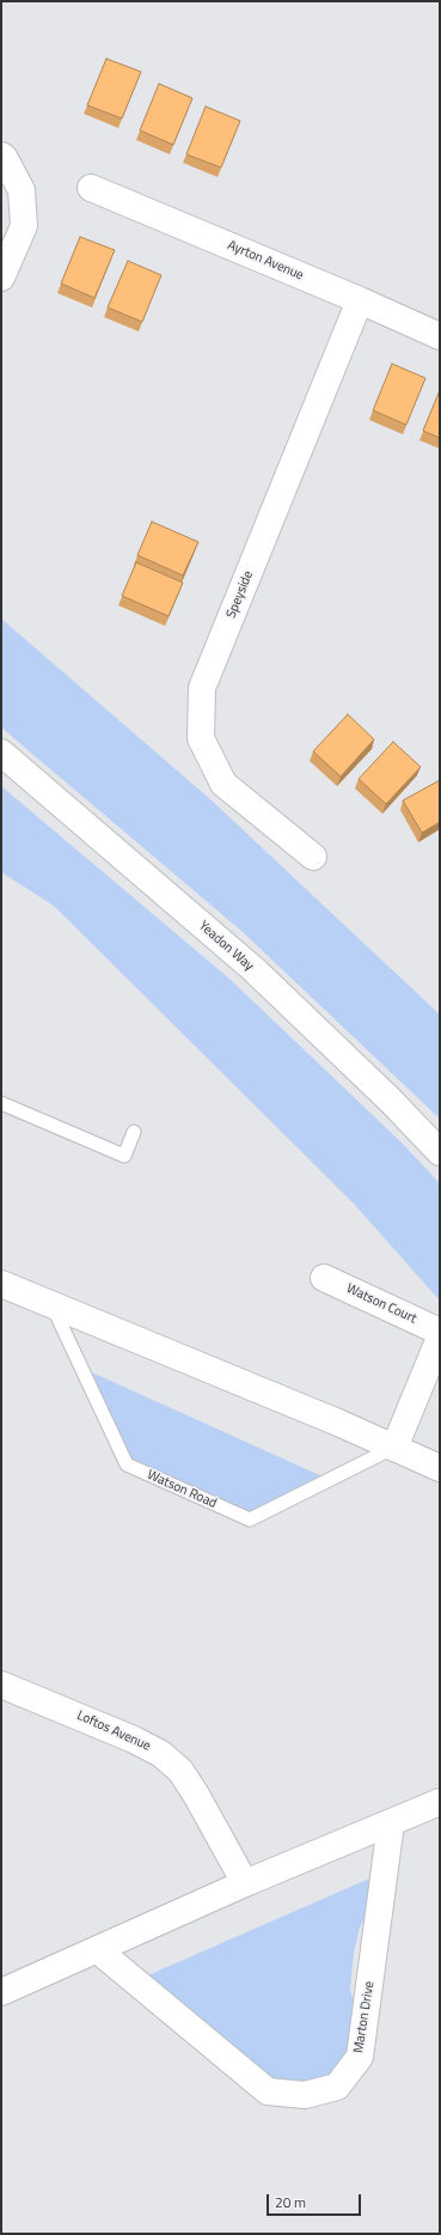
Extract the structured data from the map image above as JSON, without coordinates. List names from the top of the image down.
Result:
{
  "streets": {
    "street": [
      "Ayrton Avenue",
      "Speyside",
      "Yeadon Way",
      "Watson Court",
      "Loftos Avenue",
      "Marton Drive"
    ],
    "lane": ["Watson Road"]
  },
  "crossings": [
    ["Ayrton Avenue", "Speyside"]
  ],
  "scale_bar": "20 m"
}
